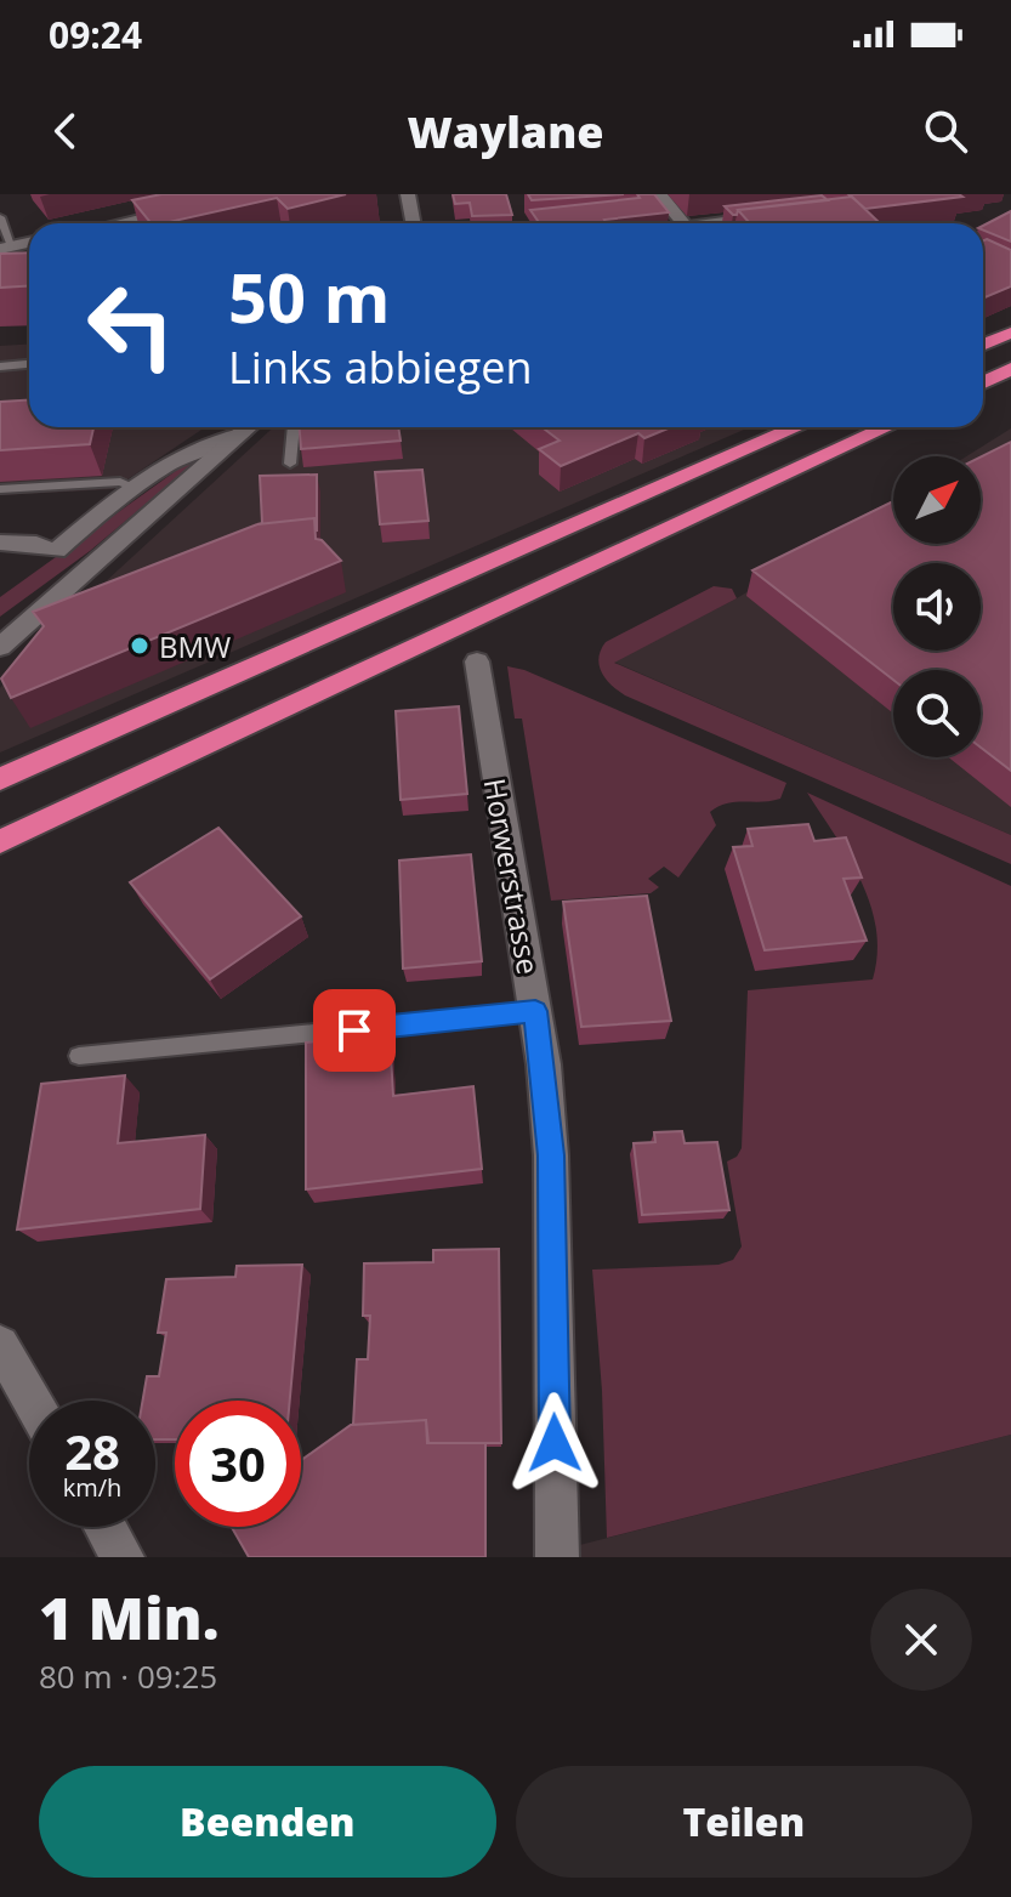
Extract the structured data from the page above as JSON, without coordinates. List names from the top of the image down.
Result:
{
  "streets": {
    "street": ["Horwerstrasse"]
  },
  "places": ["BMW"],
  "north": "top right",
  "page": {
    "status": "09:24",
    "header": "Waylane",
    "turn": ["50 m", "Links abbiegen"],
    "speed": "28 km/h",
    "limit": "30",
    "heading": ["1 Min.", "80 m · 09:25"],
    "buttons": ["Beenden", "Teilen"]
  }
}
